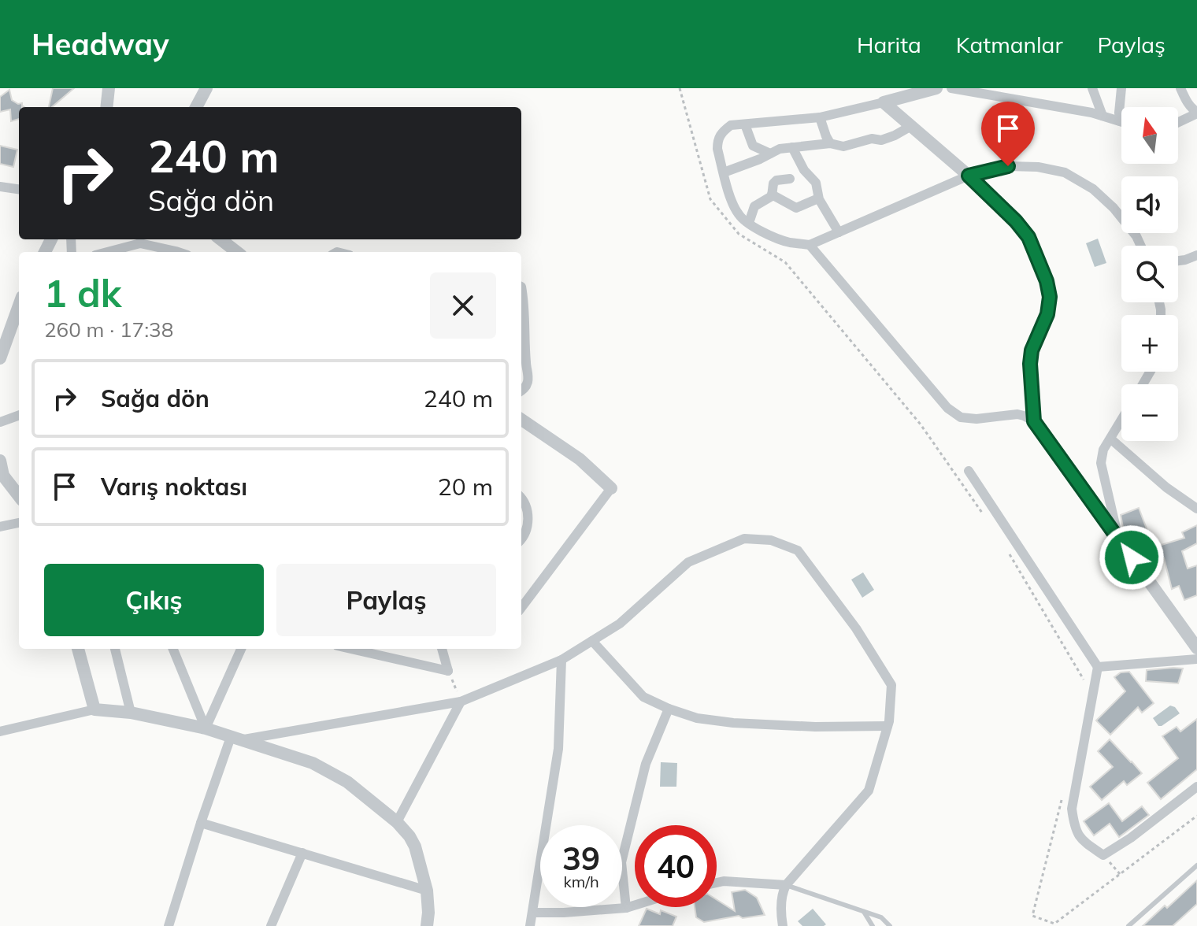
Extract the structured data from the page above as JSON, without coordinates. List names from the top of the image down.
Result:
{
  "north": "top",
  "page": {
    "header": "Headway",
    "nav": ["Harita", "Katmanlar", "Paylaş"],
    "map_buttons": ["+", "−"],
    "turn": ["240 m", "Sağa dön"],
    "heading": ["1 dk", "260 m · 17:38"],
    "list": [
      {
        "name": "Sağa dön",
        "value": "240 m"
      },
      {
        "name": "Varış noktası",
        "value": "20 m"
      }
    ],
    "buttons": ["Çıkış", "Paylaş"],
    "speed": "39 km/h",
    "limit": "40"
  }
}
